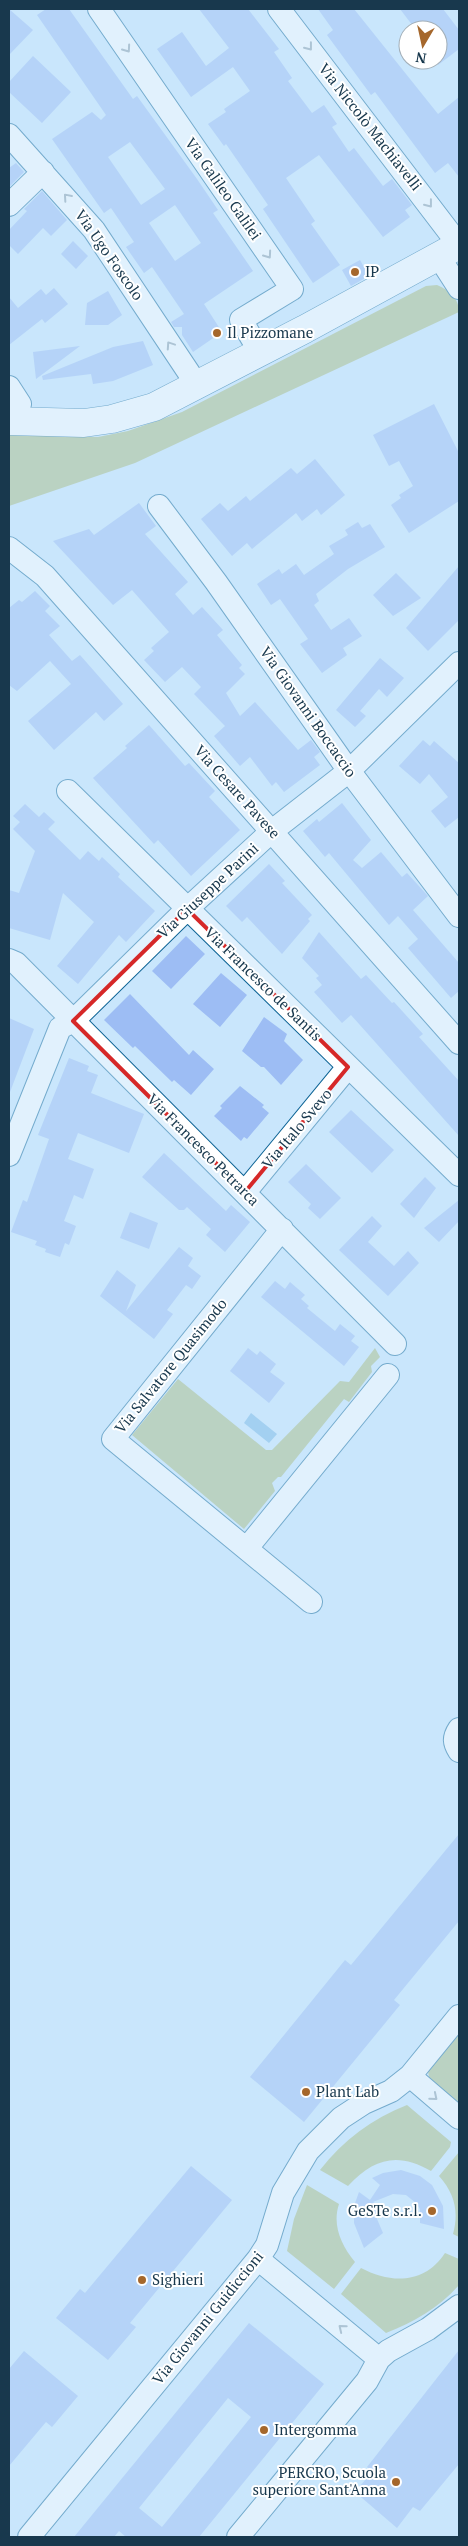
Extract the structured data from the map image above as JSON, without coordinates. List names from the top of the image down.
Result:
{
  "streets": {
    "street": [
      "Via Niccolò Machiavelli",
      "Via Galileo Galilei",
      "Via Ugo Foscolo",
      "Via Giovanni Boccaccio",
      "Via Cesare Pavese",
      "Via Giuseppe Parini",
      "Via Francesco de Santis",
      "Via Italo Svevo",
      "Via Francesco Petrarca",
      "Via Salvatore Quasimodo",
      "Via Giovanni Guidiccioni"
    ]
  },
  "crossings": [
    ["Via Giovanni Boccaccio", "Via Giuseppe Parini"],
    ["Via Cesare Pavese", "Via Giuseppe Parini"],
    ["Via Giuseppe Parini", "Via Francesco de Santis"],
    ["Via Giuseppe Parini", "Via Francesco Petrarca"],
    ["Via Francesco de Santis", "Via Italo Svevo"],
    ["Via Italo Svevo", "Via Francesco Petrarca"],
    ["Via Francesco Petrarca", "Via Salvatore Quasimodo"]
  ],
  "one_way": ["Via Niccolò Machiavelli", "Via Galileo Galilei", "Via Ugo Foscolo"],
  "places": [
    "IP",
    "Il Pizzomane",
    "Plant Lab",
    "GeSTe s.r.l.",
    "Sighieri",
    "Intergomma",
    "PERCRO, Scuola superiore Sant'Anna"
  ],
  "north": "bottom"
}
